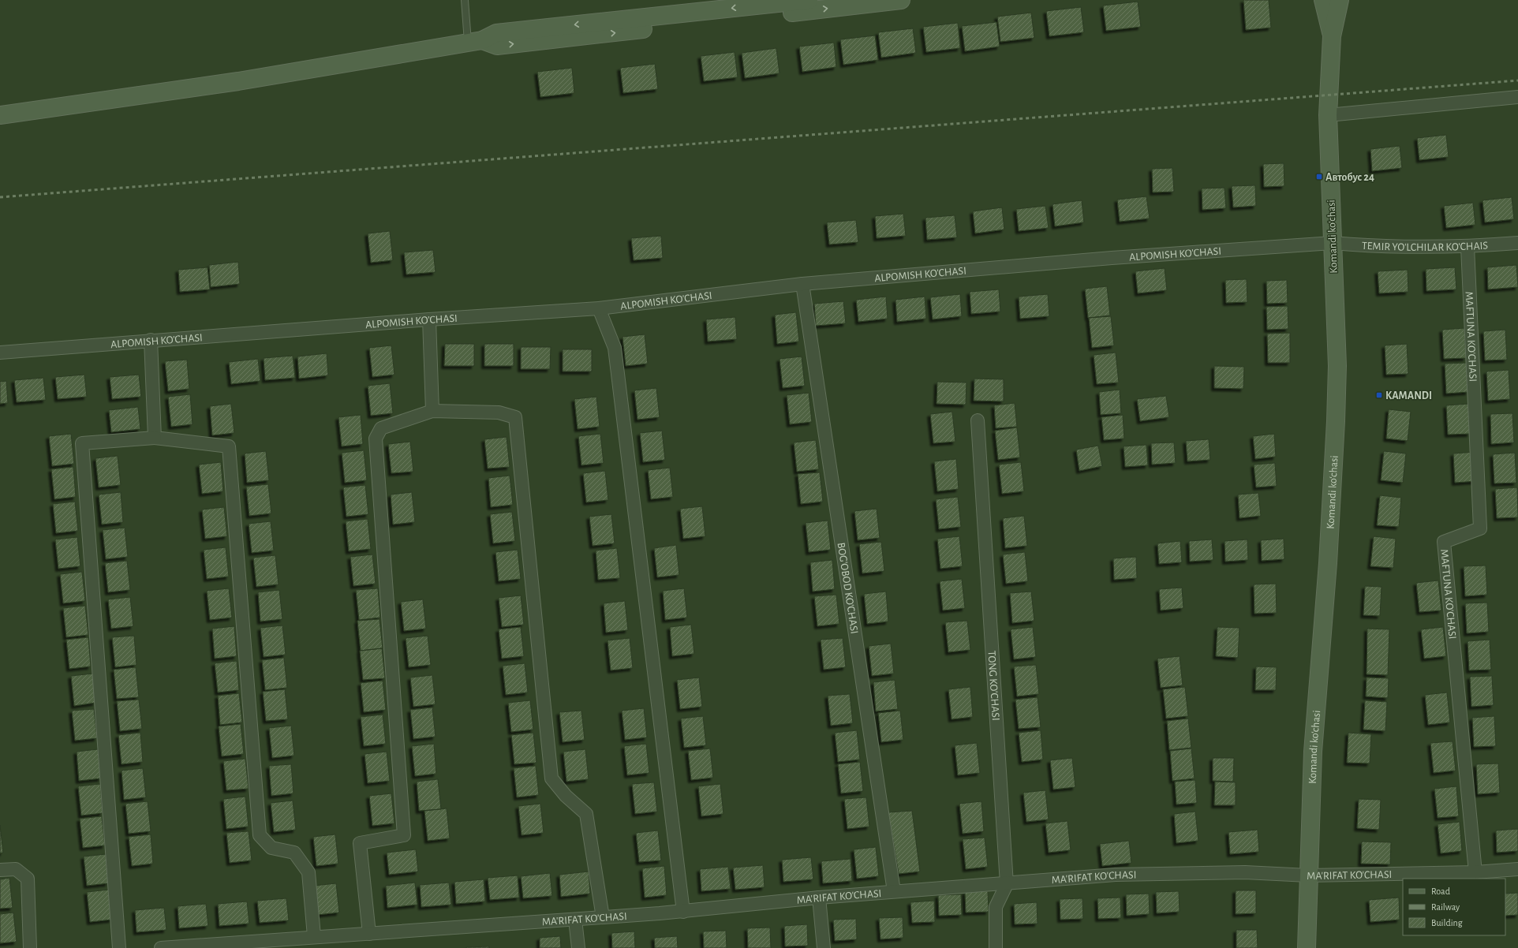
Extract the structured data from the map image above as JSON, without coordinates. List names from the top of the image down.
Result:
{
  "streets": {
    "main road": ["Komandi ko‘chasi"],
    "street": [
      "TEMIR YO'LCHILAR KO'CHAIS",
      "ALPOMISH KO'CHASI",
      "MAFTUNA KO'CHASI",
      "BOG'OBOD KO'CHASI",
      "TONG KO'CHASI",
      "MA'RIFAT KO'CHASI"
    ]
  },
  "crossings": [
    ["Komandi ko‘chasi", "TEMIR YO'LCHILAR KO'CHAIS"],
    ["Komandi ko‘chasi", "ALPOMISH KO'CHASI"],
    ["Komandi ko‘chasi", "MA'RIFAT KO'CHASI"],
    ["TEMIR YO'LCHILAR KO'CHAIS", "ALPOMISH KO'CHASI"],
    ["TEMIR YO'LCHILAR KO'CHAIS", "MAFTUNA KO'CHASI"],
    ["ALPOMISH KO'CHASI", "BOG'OBOD KO'CHASI"],
    ["MAFTUNA KO'CHASI", "MA'RIFAT KO'CHASI"],
    ["BOG'OBOD KO'CHASI", "MA'RIFAT KO'CHASI"],
    ["TONG KO'CHASI", "MA'RIFAT KO'CHASI"]
  ],
  "places": {
    "transit": ["Автобус 24", "KAMANDI"]
  },
  "legend": ["Road", "Railway", "Building"]
}
